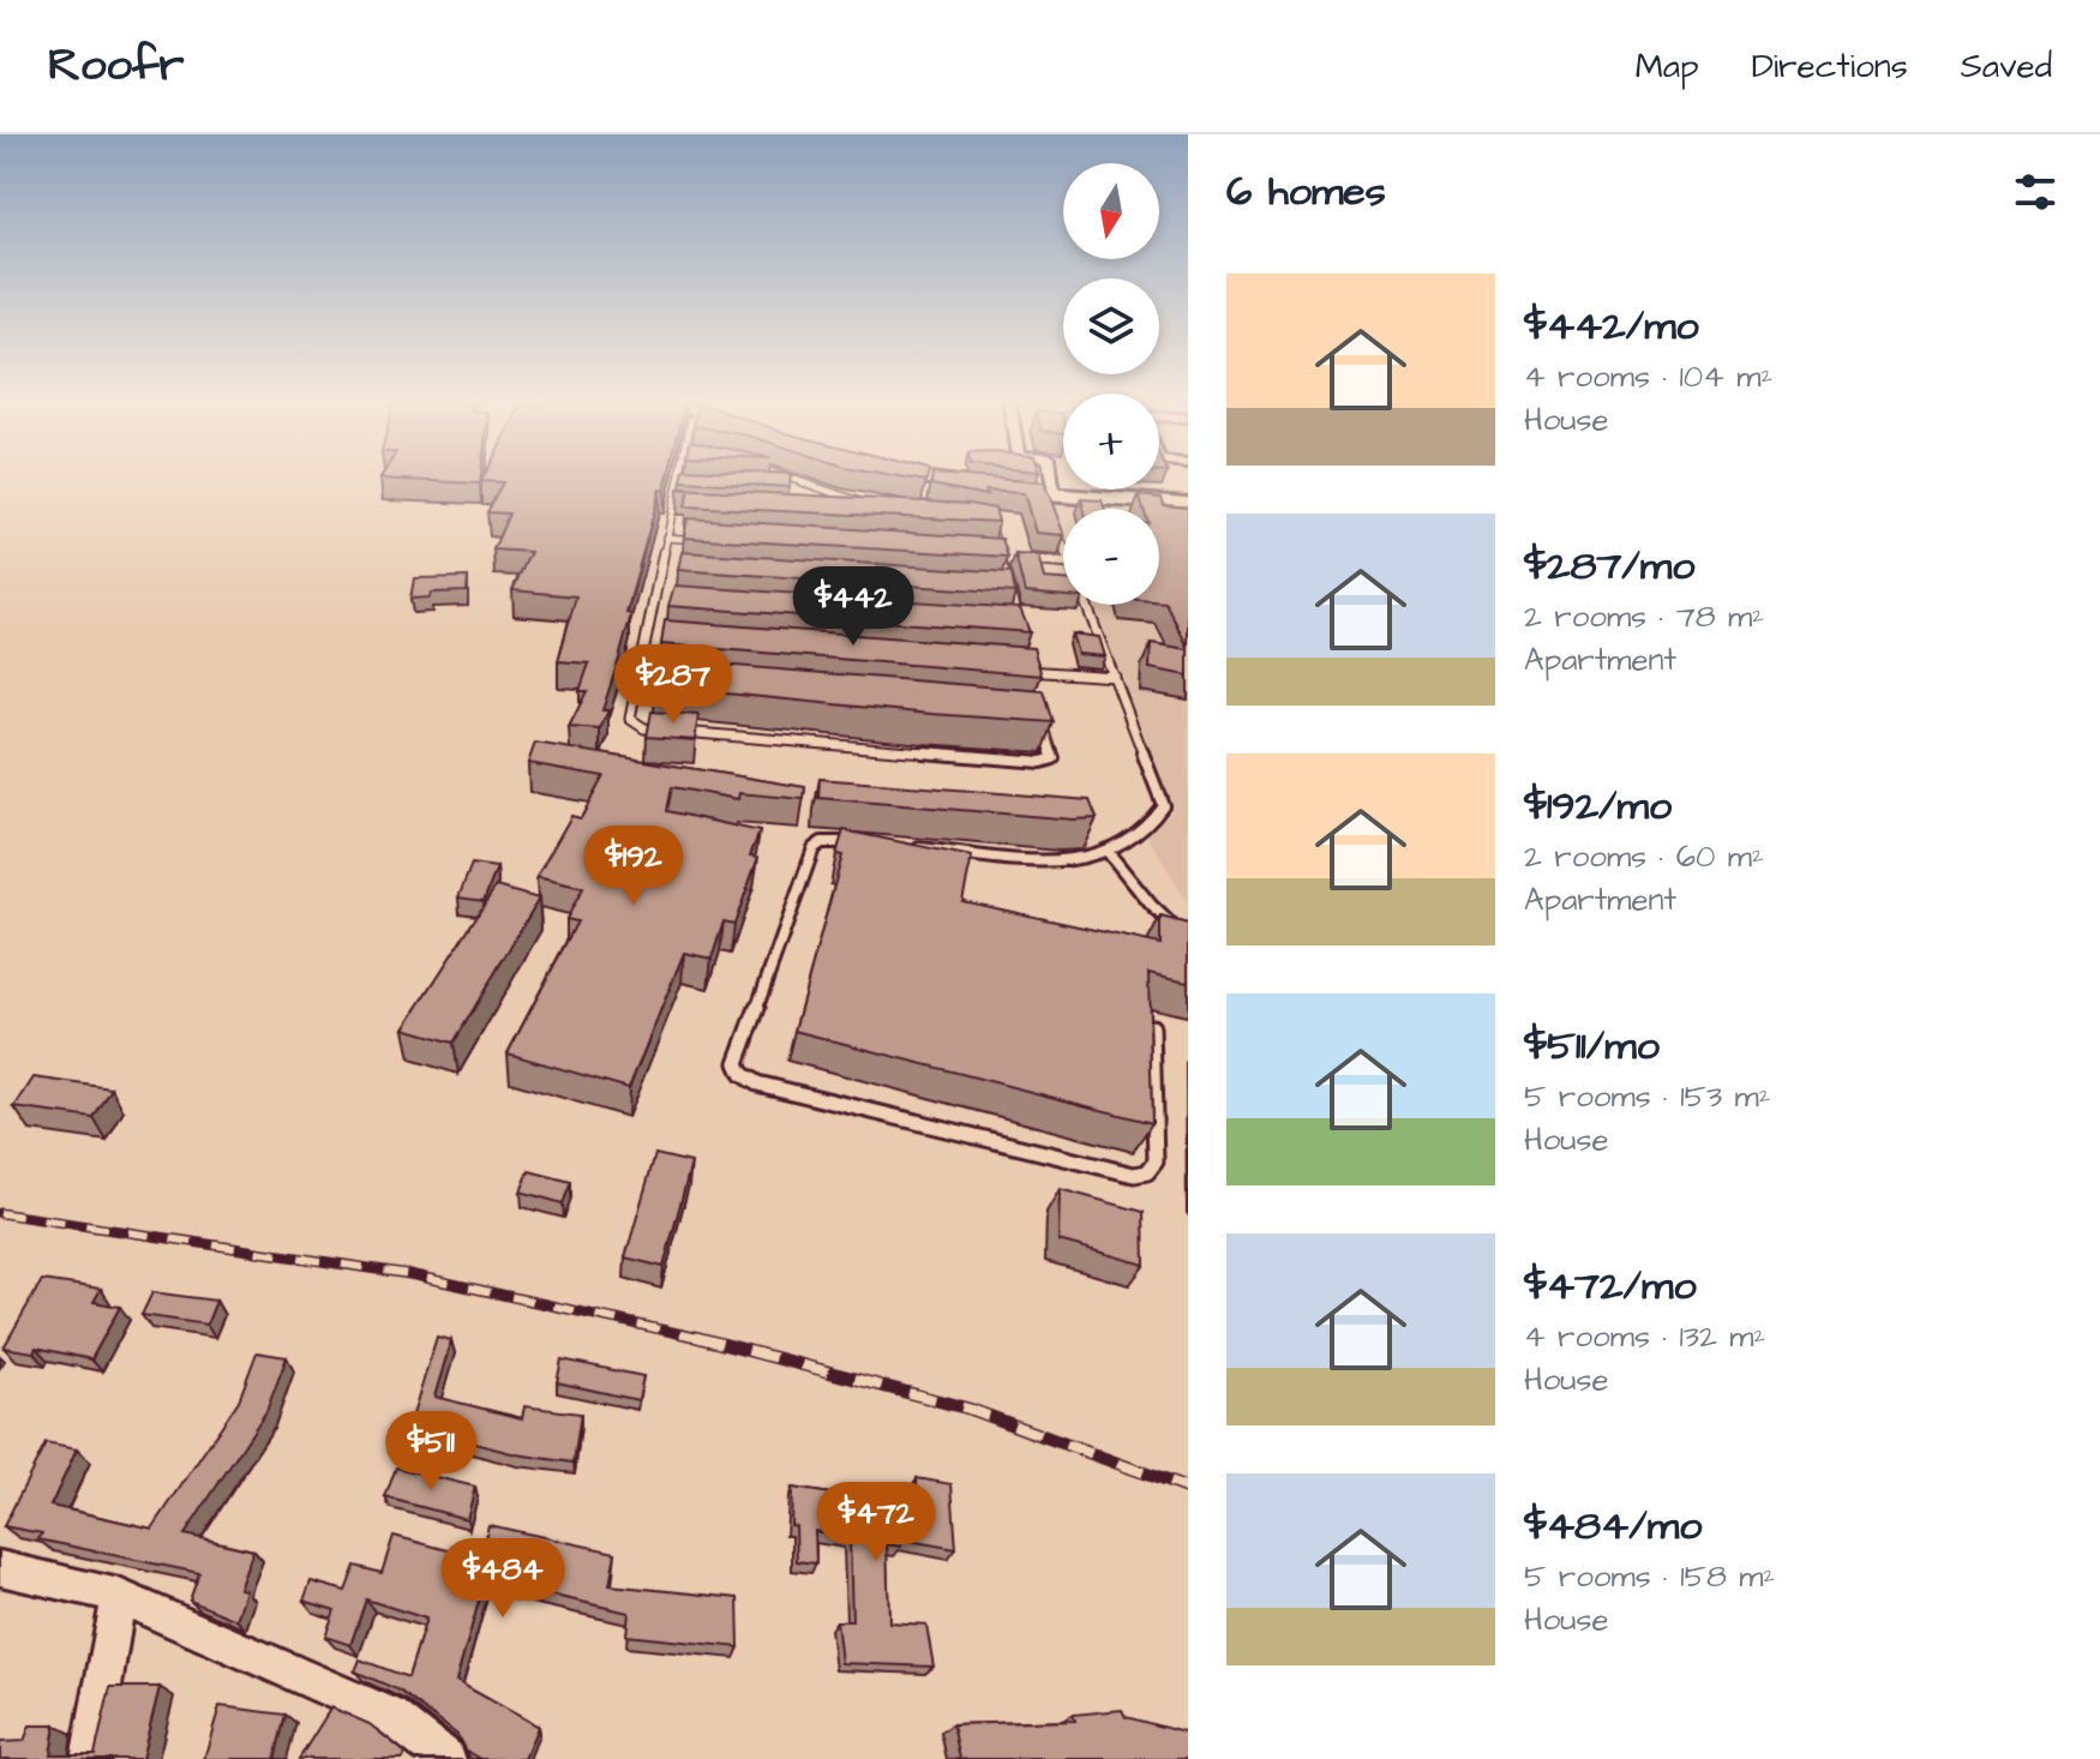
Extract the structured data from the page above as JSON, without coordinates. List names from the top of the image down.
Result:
{
  "north": "bottom",
  "page": {
    "header": "Roofr",
    "nav": ["Map", "Directions", "Saved"],
    "heading": "6 homes",
    "map_buttons": ["+", "−"],
    "list": [
      {
        "name": "$442/mo",
        "note": "4 rooms · 104 m² · House"
      },
      {
        "name": "$287/mo",
        "note": "2 rooms · 78 m² · Apartment"
      },
      {
        "name": "$192/mo",
        "note": "2 rooms · 60 m² · Apartment"
      },
      {
        "name": "$511/mo",
        "note": "5 rooms · 153 m² · House"
      },
      {
        "name": "$472/mo",
        "note": "4 rooms · 132 m² · House"
      },
      {
        "name": "$484/mo",
        "note": "5 rooms · 158 m² · House"
      }
    ],
    "price": [
      "$442",
      "$287",
      "$192",
      "$511",
      "$472",
      "$484"
    ]
  }
}
